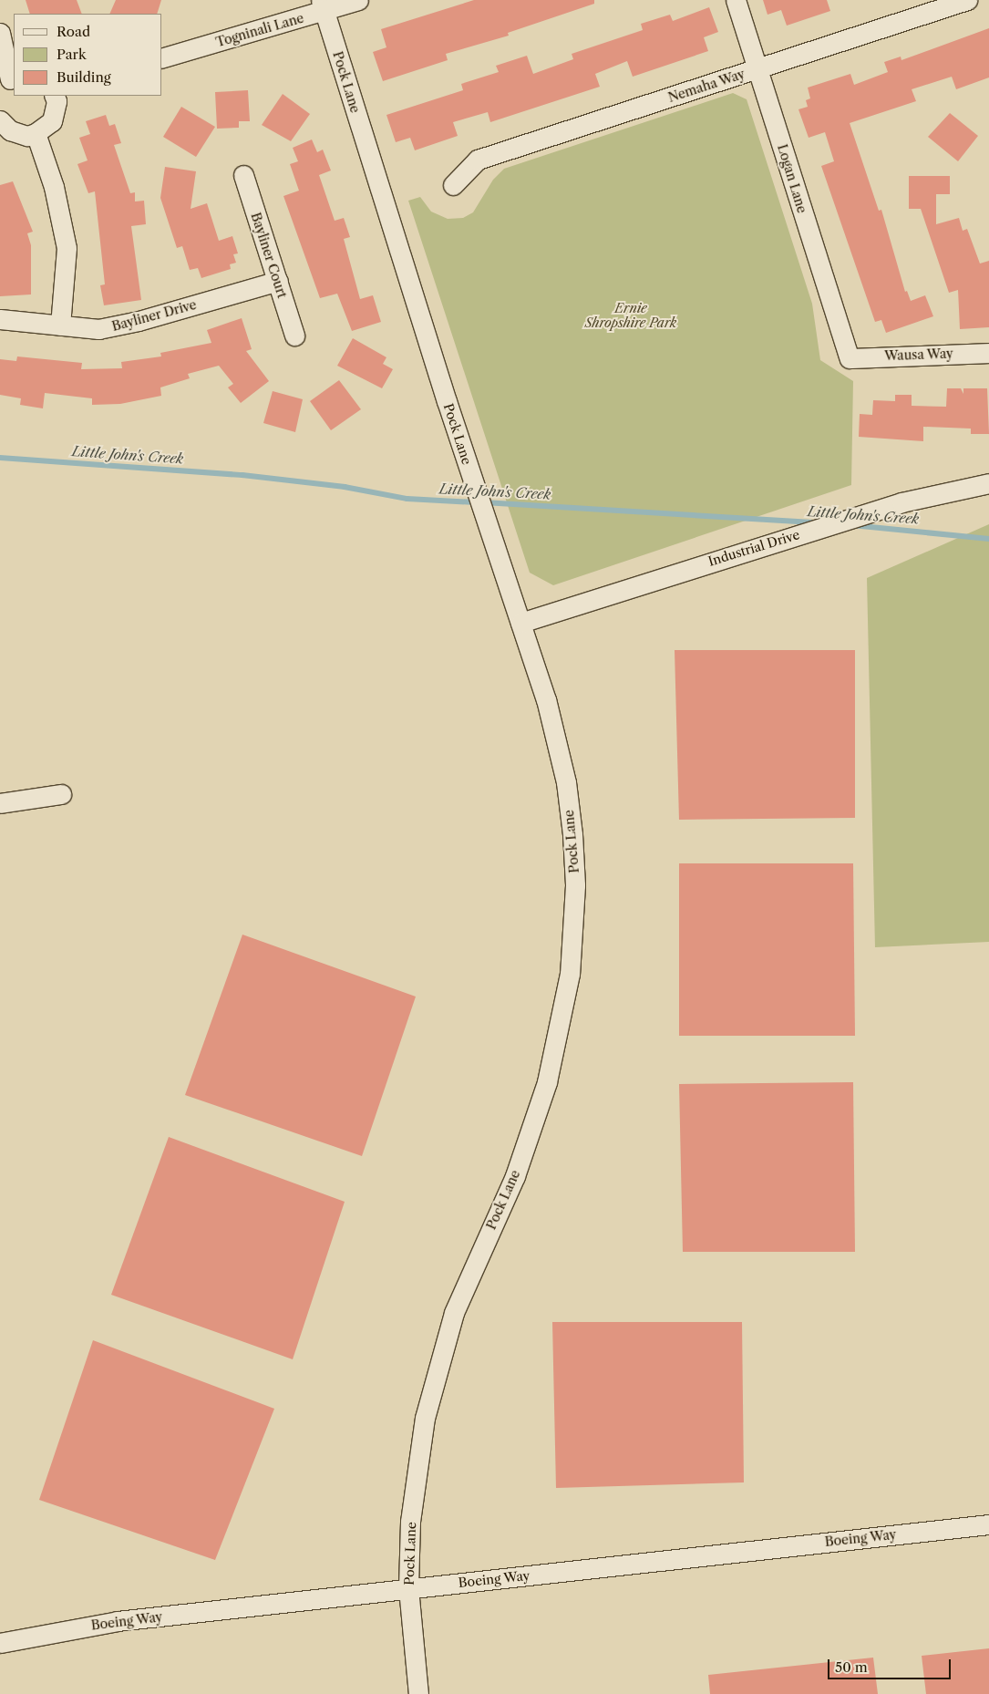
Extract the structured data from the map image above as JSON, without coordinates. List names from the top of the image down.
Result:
{
  "streets": {
    "street": [
      "Togninali Lane",
      "Pock Lane",
      "Nemaha Way",
      "Logan Lane",
      "Bayliner Court",
      "Bayliner Drive",
      "Wausa Way",
      "Industrial Drive",
      "Boeing Way"
    ]
  },
  "crossings": [
    ["Togninali Lane", "Pock Lane"],
    ["Pock Lane", "Industrial Drive"],
    ["Pock Lane", "Boeing Way"],
    ["Nemaha Way", "Logan Lane"],
    ["Logan Lane", "Wausa Way"],
    ["Bayliner Court", "Bayliner Drive"]
  ],
  "water": ["Little John's Creek"],
  "parks": ["Ernie Shropshire Park"],
  "legend": ["Road", "Park", "Building"],
  "scale_bar": "50 m"
}
